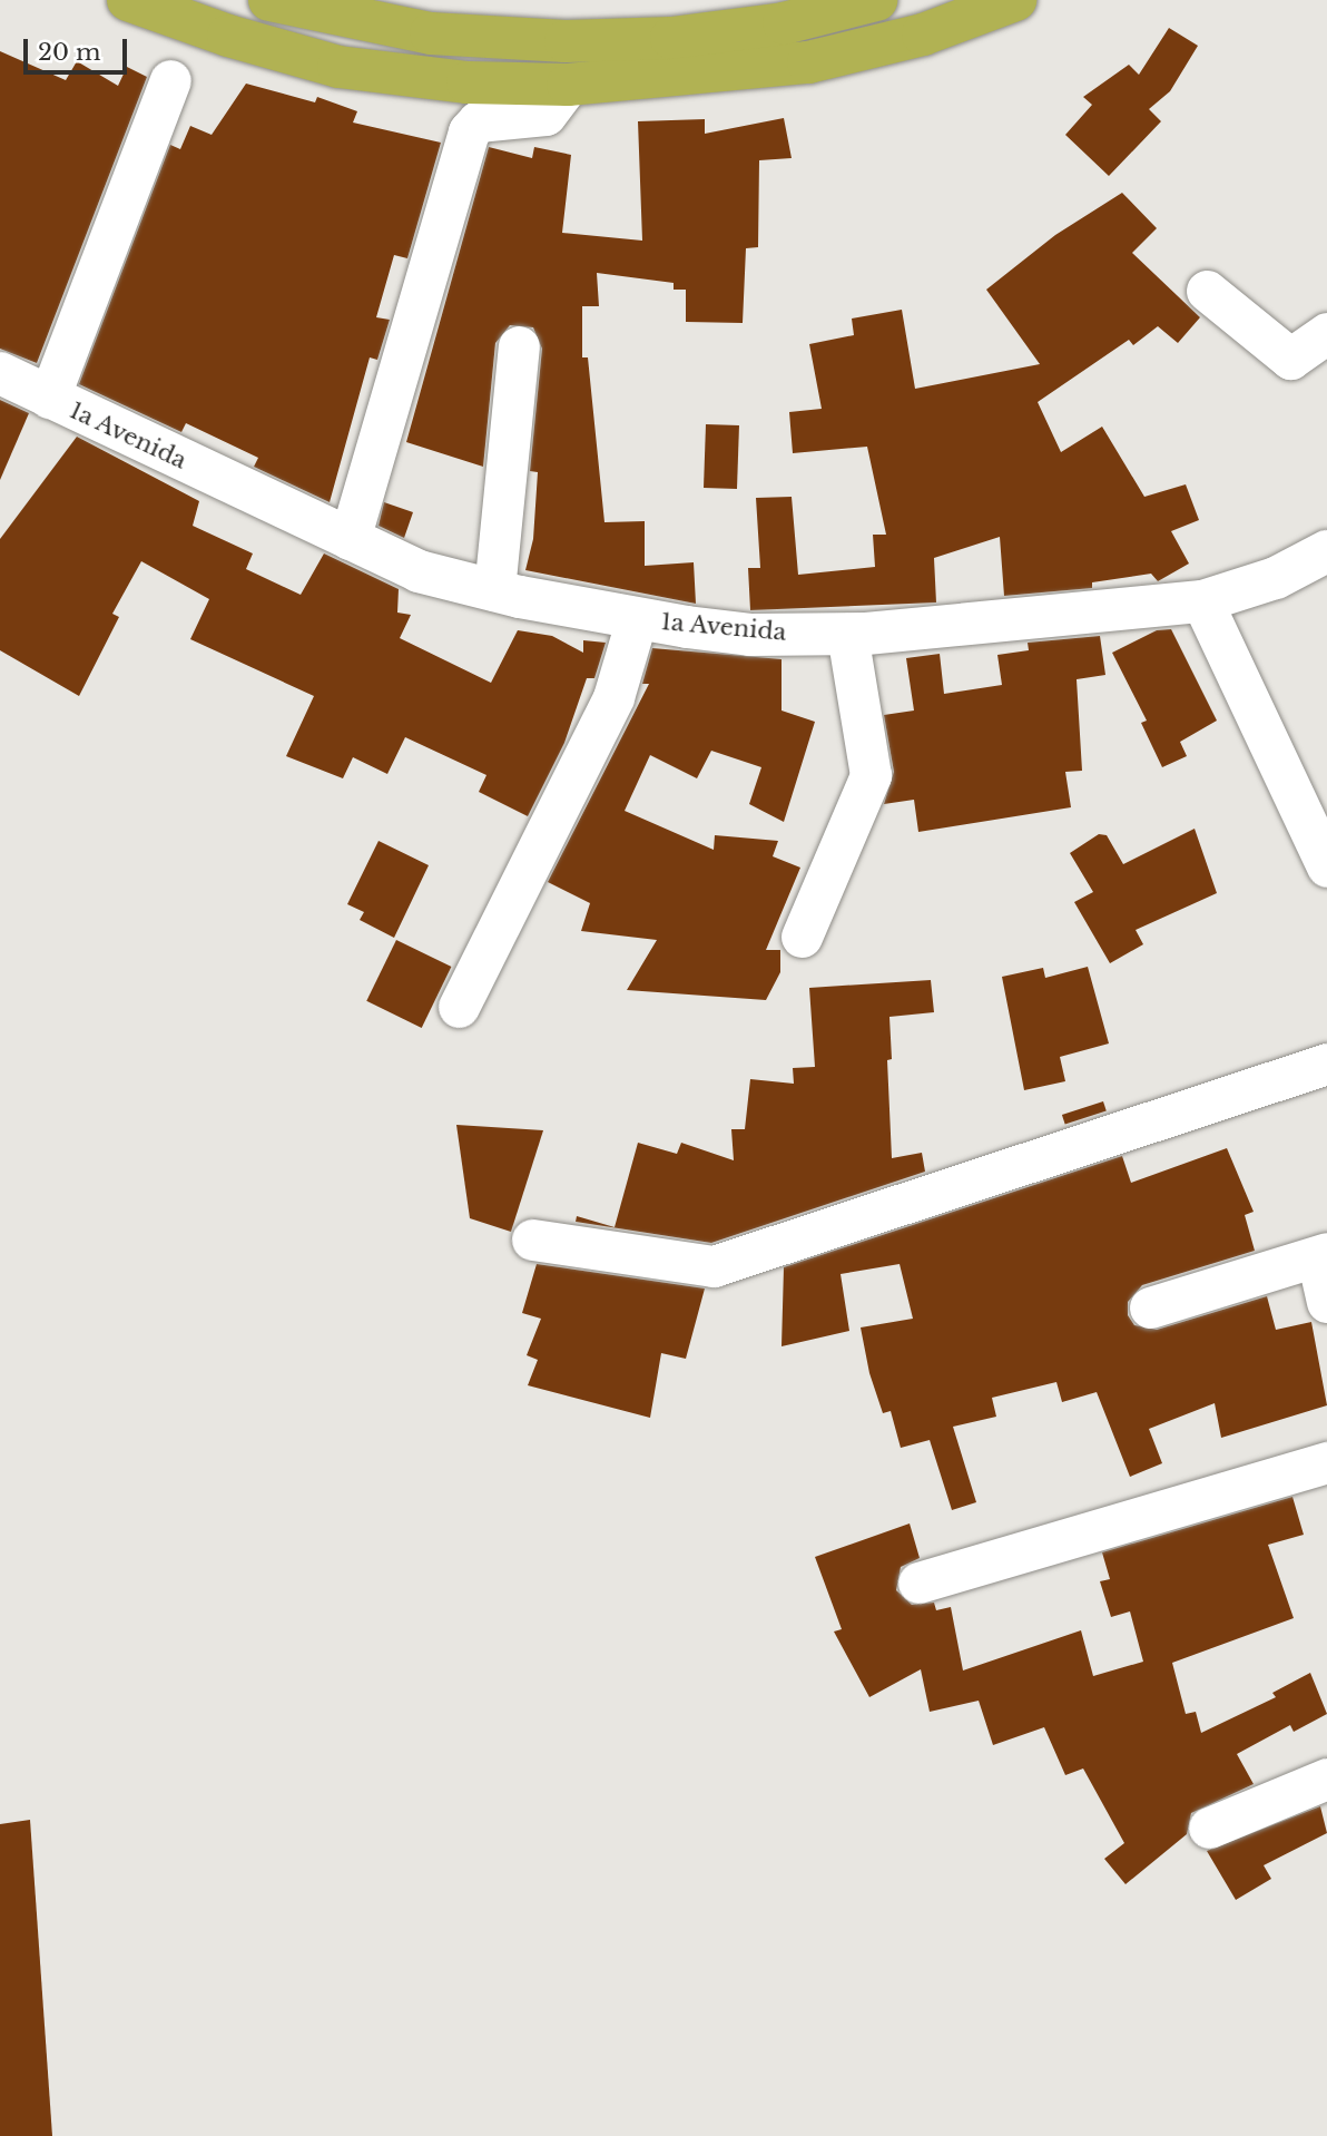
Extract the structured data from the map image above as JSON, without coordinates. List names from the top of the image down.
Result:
{
  "streets": {
    "street": ["1a Avenida"]
  },
  "scale_bar": "20 m"
}
